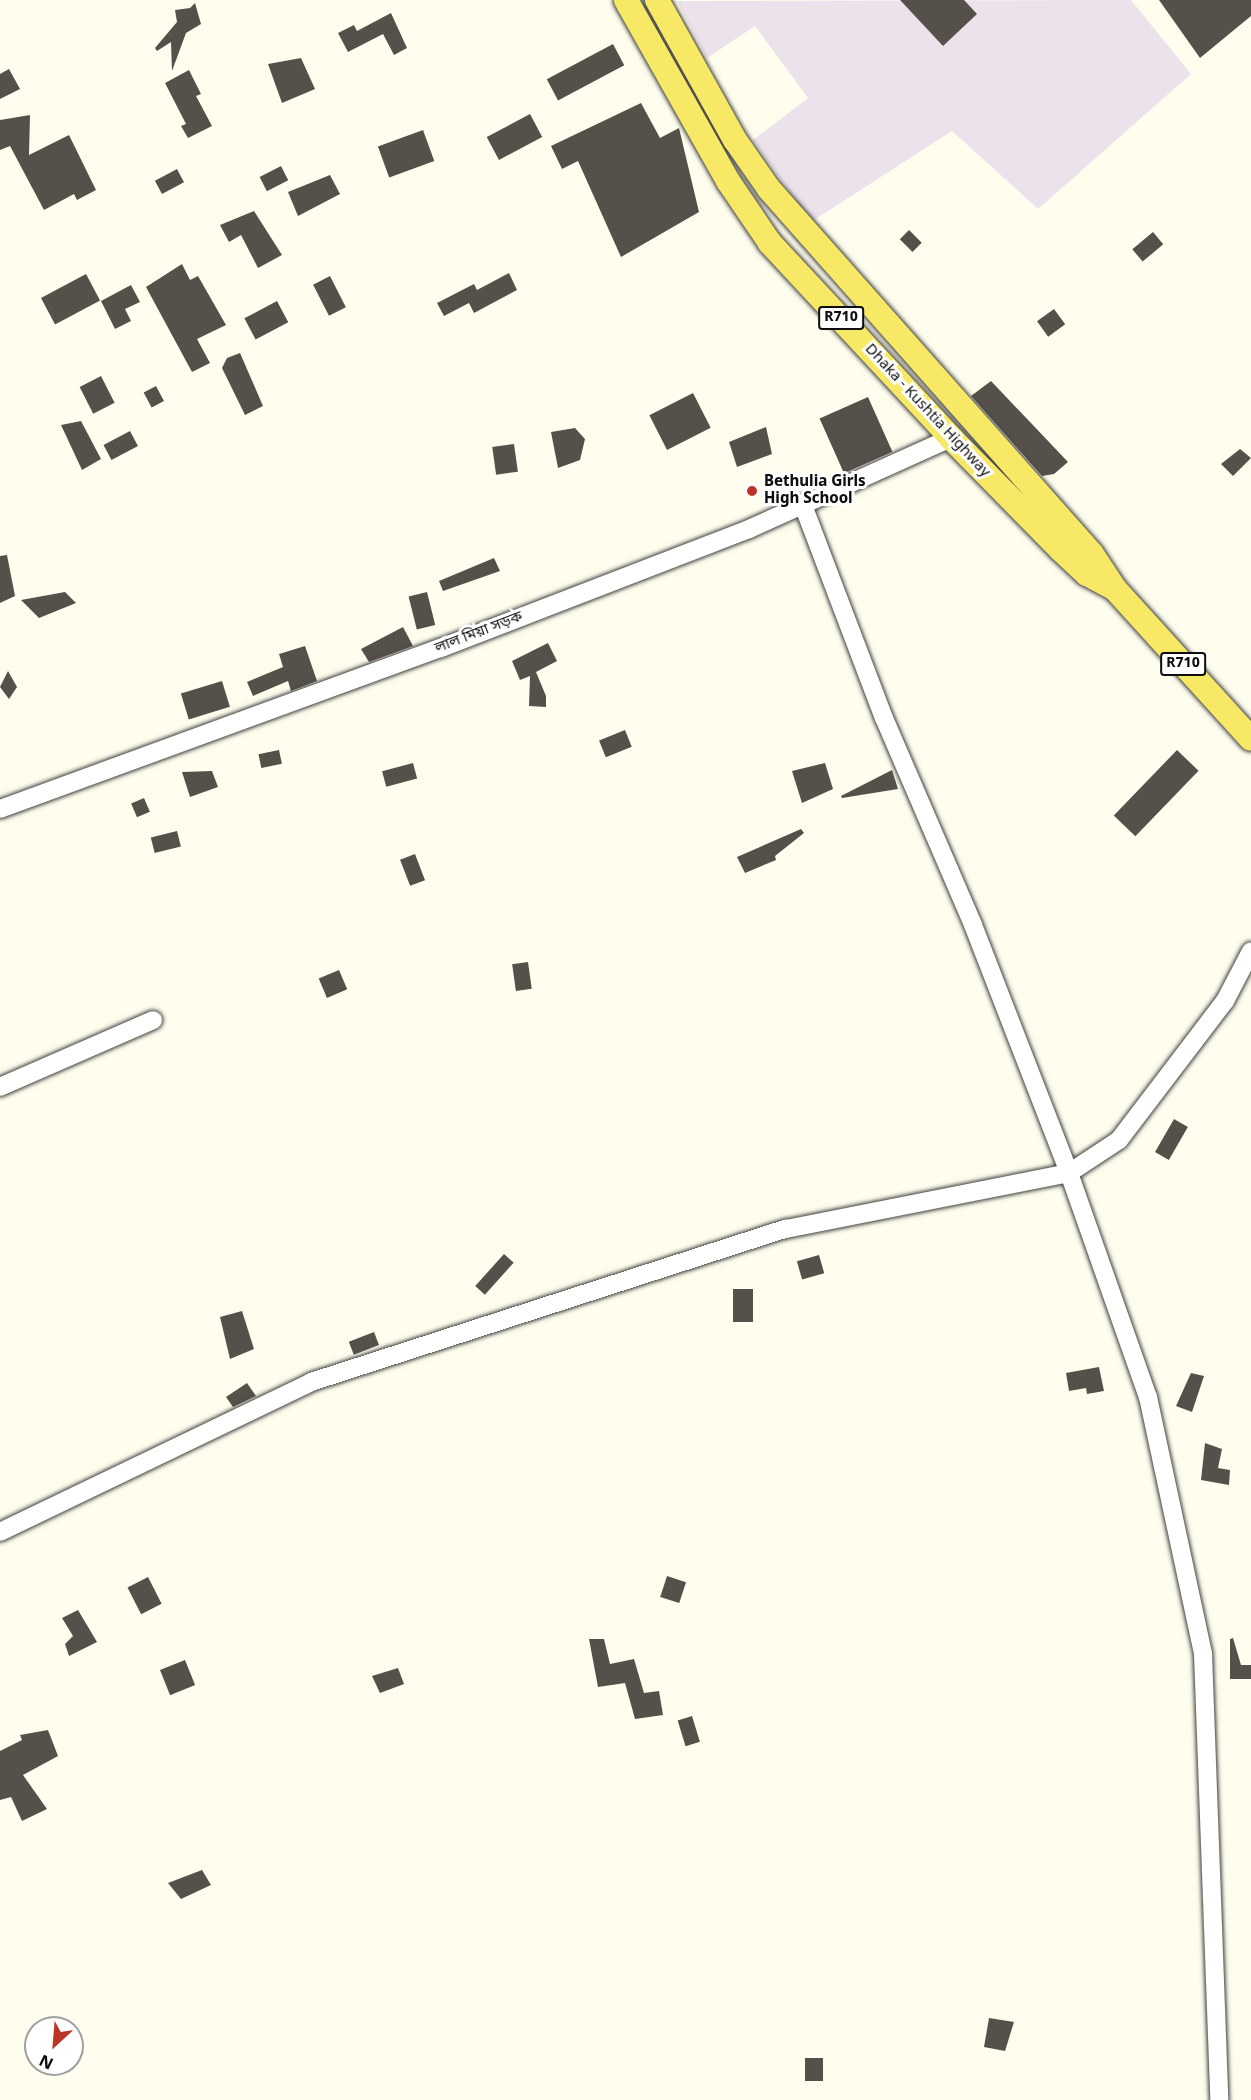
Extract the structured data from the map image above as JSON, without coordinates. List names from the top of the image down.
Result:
{
  "streets": {
    "main road": ["R710", "Dhaka - Kushtia Highway"],
    "street": ["লাল মিয়া সড়ক"]
  },
  "crossings": [
    ["Dhaka - Kushtia Highway", "লাল মিয়া সড়ক"]
  ],
  "places": ["Bethulia Girls High School"],
  "north": "bottom left"
}
